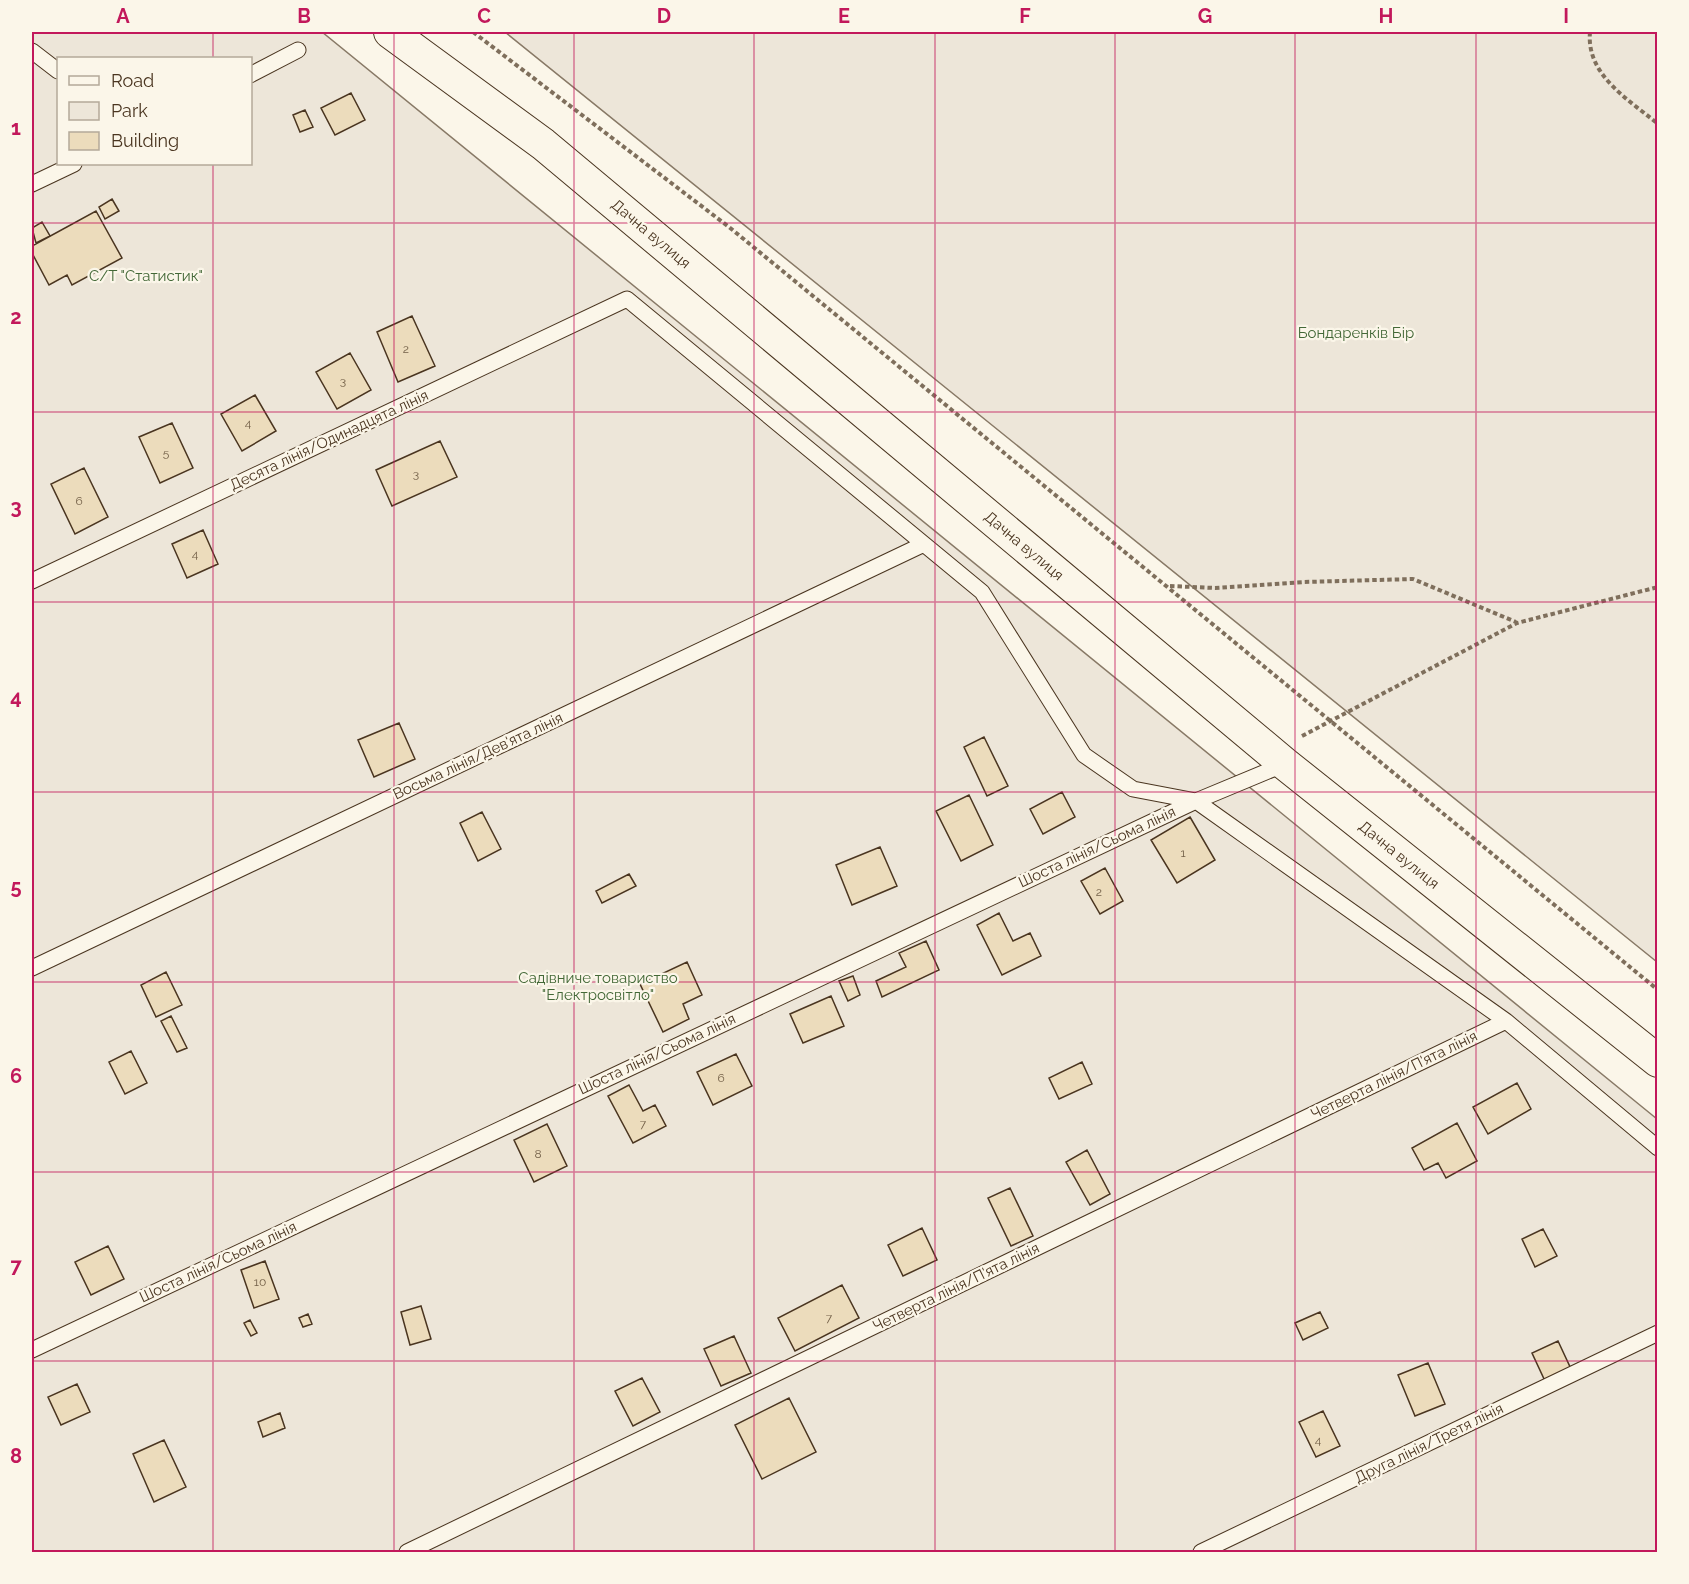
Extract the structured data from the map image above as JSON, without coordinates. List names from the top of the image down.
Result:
{
  "streets": {
    "street": ["Дачна вулиця"],
    "lane": [
      "Десята лінія/Одинадцята лінія",
      "Восьма лінія/Дев'ята лінія",
      "Шоста лінія/Сьома лінія",
      "Четверта лінія/П'ята лінія",
      "Друга лінія/Третя лінія"
    ]
  },
  "crossings": [
    ["Дачна вулиця", "Шоста лінія/Сьома лінія"],
    ["Десята лінія/Одинадцята лінія", "Восьма лінія/Дев'ята лінія"]
  ],
  "parks": ["С/Т \"Статистик\"", "Бондаренків Бір", "Садівниче товариство \"Електросвітло\""],
  "house_numbers": [
    "2",
    "3",
    "4",
    "5",
    "3",
    "6",
    "4",
    "1",
    "2",
    "6",
    "7",
    "8",
    "10",
    "7",
    "4"
  ],
  "legend": ["Road", "Park", "Building"],
  "grid": {
    "columns": [
      "A",
      "B",
      "C",
      "D",
      "E",
      "F",
      "G",
      "H",
      "I"
    ],
    "rows": [
      "1",
      "2",
      "3",
      "4",
      "5",
      "6",
      "7",
      "8"
    ]
  }
}
